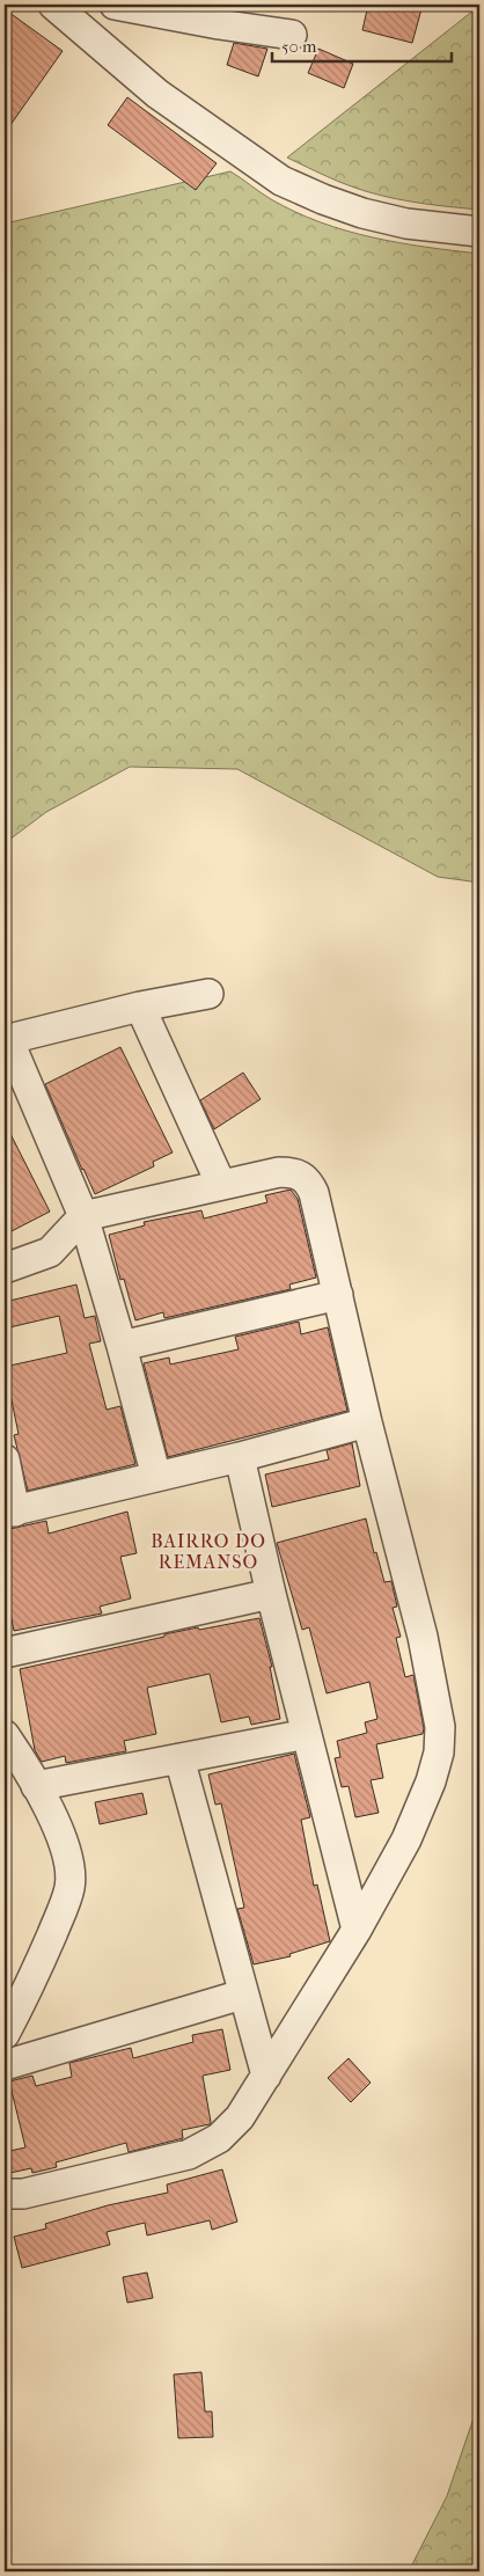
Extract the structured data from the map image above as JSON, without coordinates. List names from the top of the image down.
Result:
{
  "districts": ["BAIRRO DO REMANSO"],
  "scale_bar": "50 m"
}
